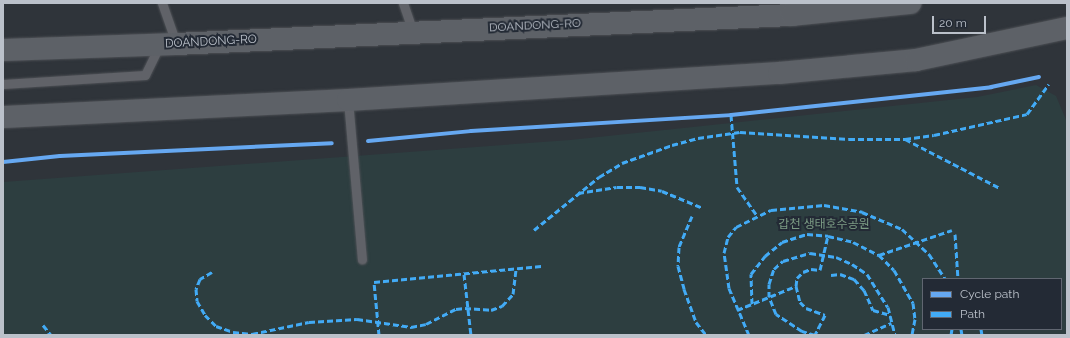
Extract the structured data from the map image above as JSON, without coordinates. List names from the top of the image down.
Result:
{
  "streets": {
    "main road": ["DOANDONG-RO"]
  },
  "parks": ["갑천 생태호수공원"],
  "legend": ["Cycle path", "Path"],
  "scale_bar": "20 m"
}
